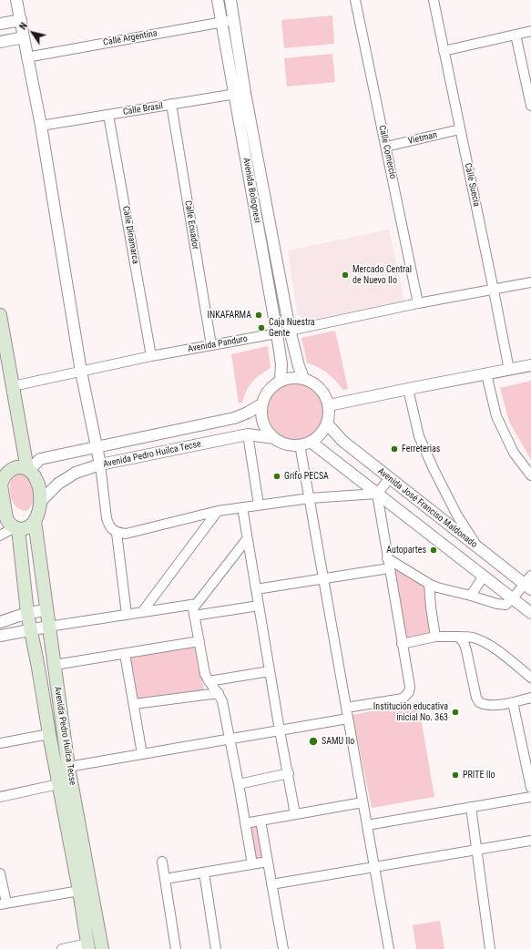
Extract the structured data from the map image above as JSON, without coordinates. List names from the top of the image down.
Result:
{
  "streets": {
    "main road": ["Avenida Pedro Huilca Tecse"],
    "street": [
      "Calle Argentina",
      "Calle Brasil",
      "Vietman",
      "Calle Comercio",
      "Calle Suecia",
      "Avenida Bolognesi",
      "Calle Ecuador",
      "Calle Dinamarca",
      "Avenida Panduro",
      "Avenida José Franciso Maldonado"
    ]
  },
  "crossings": [
    ["Calle Argentina", "Avenida Bolognesi"],
    ["Calle Brasil", "Avenida Bolognesi"],
    ["Calle Brasil", "Calle Ecuador"],
    ["Calle Brasil", "Calle Dinamarca"],
    ["Vietman", "Calle Comercio"],
    ["Vietman", "Calle Suecia"],
    ["Calle Comercio", "Avenida Panduro"],
    ["Calle Suecia", "Avenida Panduro"],
    ["Avenida Bolognesi", "Avenida Panduro"],
    ["Avenida Bolognesi", "Avenida Pedro Huilca Tecse"],
    ["Avenida Bolognesi", "Avenida José Franciso Maldonado"],
    ["Calle Ecuador", "Avenida Panduro"],
    ["Calle Dinamarca", "Avenida Panduro"],
    ["Avenida Pedro Huilca Tecse", "Avenida José Franciso Maldonado"]
  ],
  "places": [
    "Mercado Central de Nuevo Ilo",
    "INKAFARMA",
    "Caja Nuestra Gente",
    "Ferreterias",
    "Grifo PECSA",
    "Autopartes",
    "Institución educativa inicial No. 363",
    "SAMU Ilo",
    "PRITE Ilo"
  ],
  "north": "top left"
}
